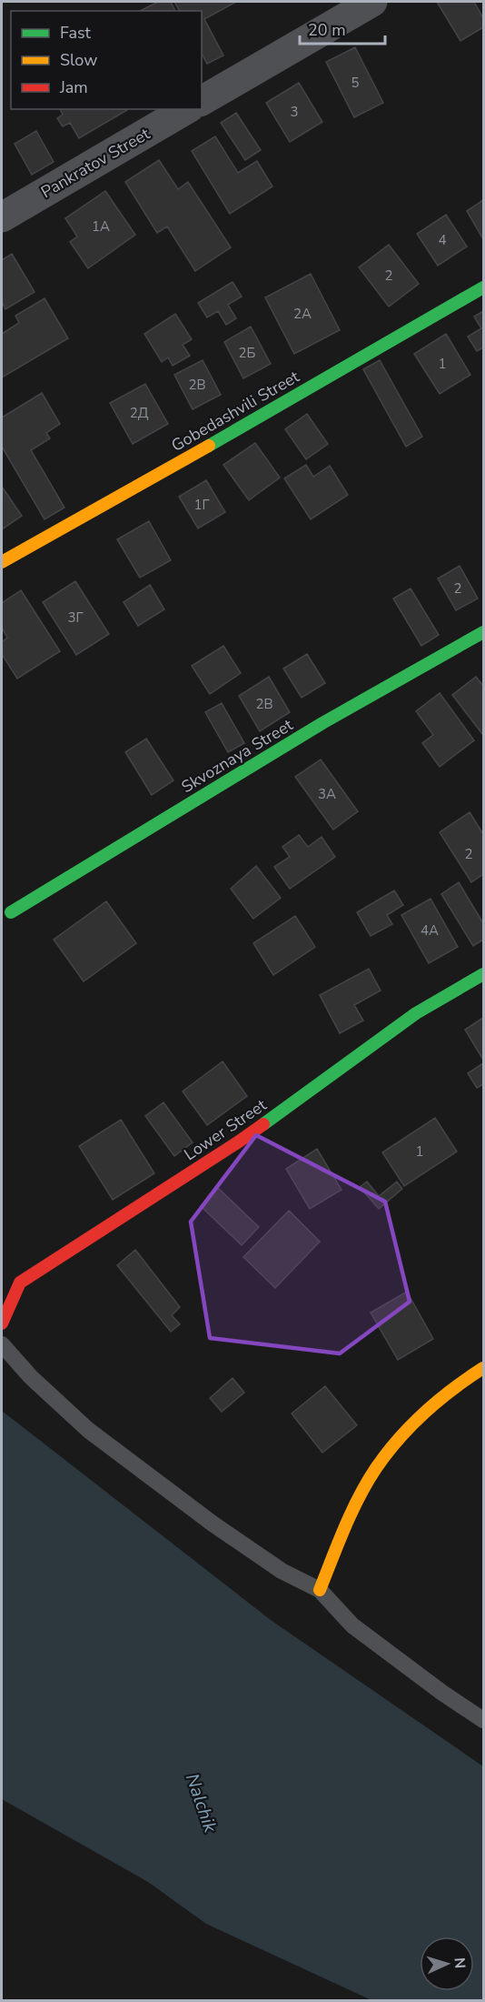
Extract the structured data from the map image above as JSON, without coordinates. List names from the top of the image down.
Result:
{
  "streets": {
    "street": [
      "Pankratov Street",
      "Gobedashvili Street",
      "Skvoznaya Street",
      "Lower Street"
    ]
  },
  "water": ["Nalchik"],
  "house_numbers": [
    "5",
    "3",
    "1А",
    "4",
    "2",
    "2А",
    "2Б",
    "1",
    "2В",
    "2Д",
    "1Г",
    "2",
    "3Г",
    "2В",
    "3А",
    "2",
    "4А",
    "1"
  ],
  "legend": ["Fast", "Slow", "Jam"],
  "scale_bar": "20 m",
  "north": "right"
}
